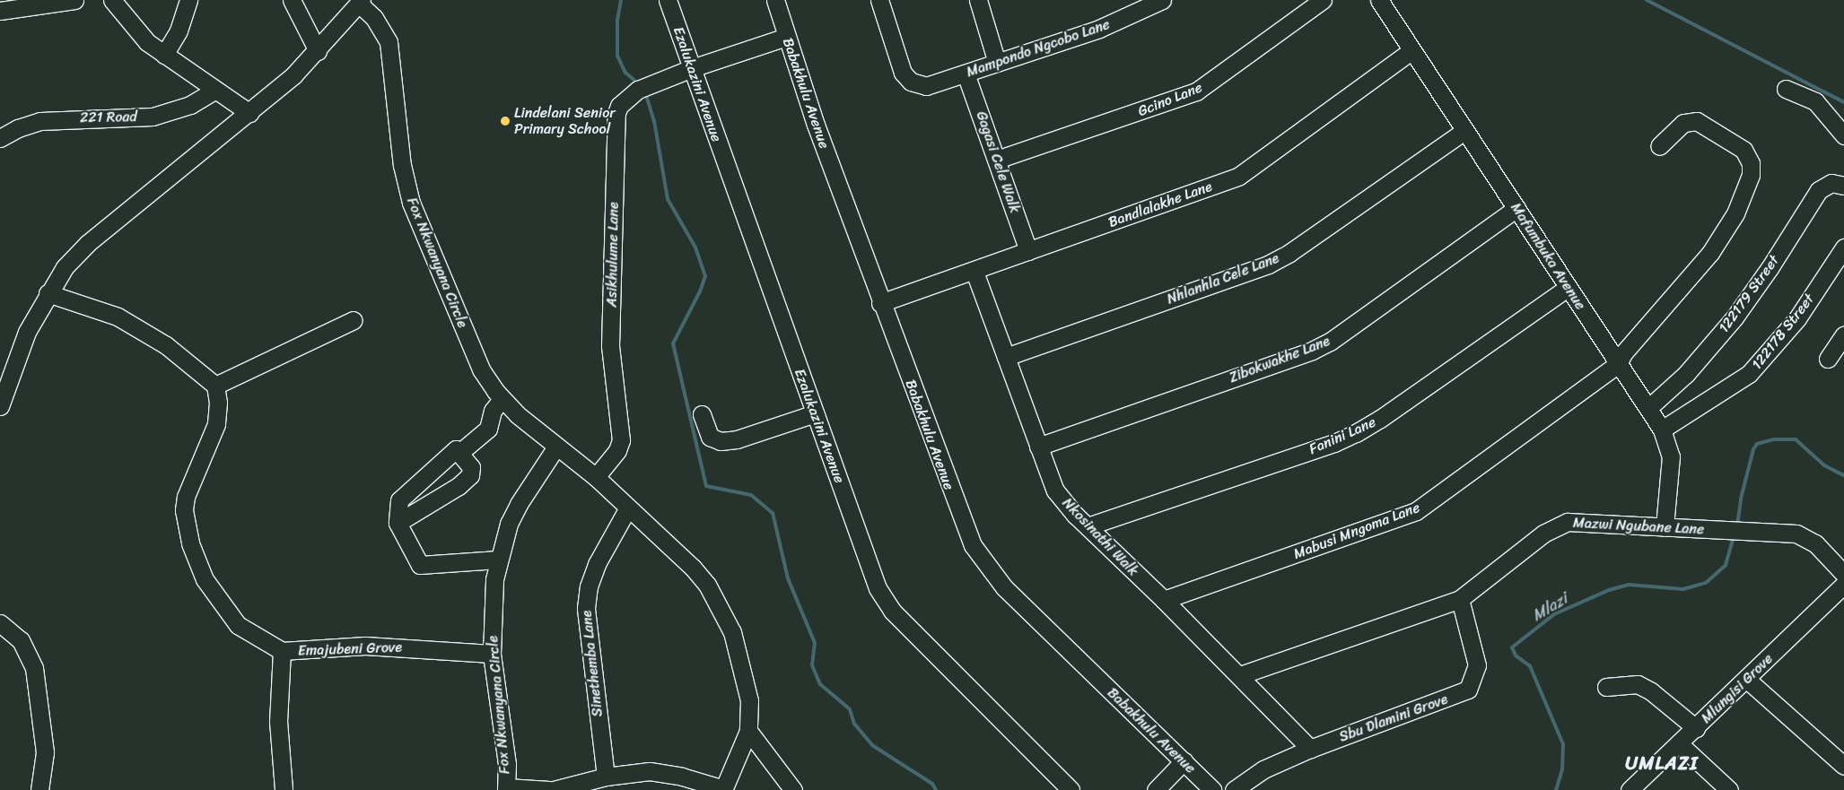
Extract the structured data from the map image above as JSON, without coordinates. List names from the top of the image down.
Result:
{
  "streets": {
    "street": [
      "Mampondo Ngcobo Lane",
      "Ezalukazini Avenue",
      "Babakhulu Avenue",
      "Gcino Lane",
      "221 Road",
      "Gagasi Cele Walk",
      "Bandlalakhe Lane",
      "Asikhulume Lane",
      "Mafumbuka Avenue",
      "Fox Nkwanyana Circle",
      "Nhlanhla Cele Lane",
      "122179 Street",
      "122178 Street",
      "Zibokwakhe Lane",
      "Fanini Lane",
      "Mazwi Ngubane Lane",
      "Mabusi Mngoma Lane",
      "Nkosinathi Walk",
      "Emajubeni Grove",
      "Sinethemba Lane",
      "Mlungisi Grove",
      "Sbu Dlamini Grove"
    ]
  },
  "crossings": [
    ["Mampondo Ngcobo Lane", "Gagasi Cele Walk"],
    ["Ezalukazini Avenue", "Asikhulume Lane"],
    ["Babakhulu Avenue", "Bandlalakhe Lane"],
    ["Babakhulu Avenue", "Asikhulume Lane"],
    ["Gcino Lane", "Gagasi Cele Walk"],
    ["Gagasi Cele Walk", "Bandlalakhe Lane"],
    ["Bandlalakhe Lane", "Mafumbuka Avenue"],
    ["Bandlalakhe Lane", "Nkosinathi Walk"],
    ["Asikhulume Lane", "Fox Nkwanyana Circle"],
    ["Mafumbuka Avenue", "Nhlanhla Cele Lane"],
    ["Mafumbuka Avenue", "122179 Street"],
    ["Mafumbuka Avenue", "122178 Street"],
    ["Mafumbuka Avenue", "Zibokwakhe Lane"],
    ["Mafumbuka Avenue", "Fanini Lane"],
    ["Mafumbuka Avenue", "Mazwi Ngubane Lane"],
    ["Mafumbuka Avenue", "Mabusi Mngoma Lane"],
    ["Fox Nkwanyana Circle", "Emajubeni Grove"],
    ["Fox Nkwanyana Circle", "Sinethemba Lane"],
    ["Nhlanhla Cele Lane", "Nkosinathi Walk"],
    ["Zibokwakhe Lane", "Nkosinathi Walk"],
    ["Fanini Lane", "Nkosinathi Walk"],
    ["Mazwi Ngubane Lane", "Nkosinathi Walk"],
    ["Mazwi Ngubane Lane", "Sbu Dlamini Grove"],
    ["Mabusi Mngoma Lane", "Nkosinathi Walk"],
    ["Nkosinathi Walk", "Sbu Dlamini Grove"]
  ],
  "districts": ["UMLAZI"],
  "water": ["Mlazi"],
  "places": ["Lindelani Senior Primary School"]
}
